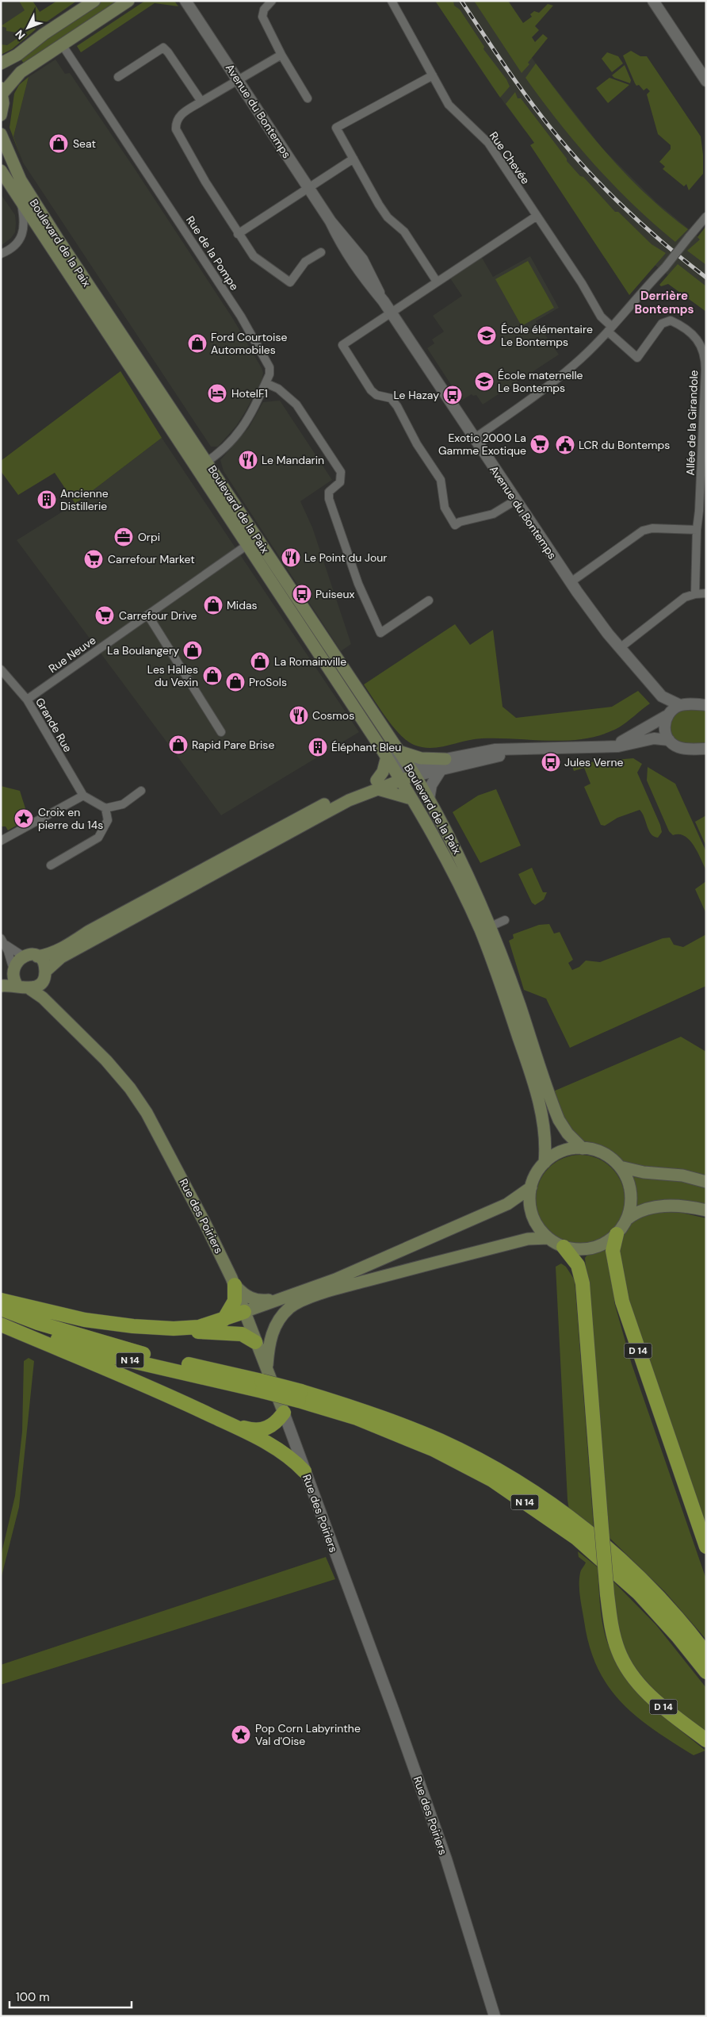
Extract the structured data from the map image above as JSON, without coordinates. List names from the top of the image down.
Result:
{
  "streets": {
    "highway": ["D 14", "N 14"],
    "main road": ["Boulevard de la Paix", "Rue des Poiriers"],
    "street": [
      "Avenue du Bontemps",
      "Rue Chevée",
      "Rue de la Pompe",
      "Allée de la Girandole",
      "Rue Neuve",
      "Grande Rue"
    ]
  },
  "crossings": [
    ["Rue Chevée", "Allée de la Girandole"],
    ["Boulevard de la Paix", "Rue de la Pompe"],
    ["Boulevard de la Paix", "Rue Neuve"],
    ["Boulevard de la Paix", "D 14"],
    ["Rue Neuve", "Grande Rue"]
  ],
  "districts": ["Derrière Bontemps"],
  "places": {
    "shop": [
      "Seat",
      "Ford Courtoise Automobiles",
      "Midas",
      "La Boulangery",
      "La Romainville",
      "Les Halles du Vexin",
      "ProSols",
      "Rapid Pare Brise"
    ],
    "school or university": ["École élémentaire Le Bontemps", "École maternelle Le Bontemps"],
    "hotel": ["HotelF1"],
    "bus stop": ["Le Hazay", "Puiseux", "Jules Verne"],
    "supermarket": ["Exotic 2000 La Gamme Exotique", "Carrefour Market", "Carrefour Drive"],
    "public building": ["LCR du Bontemps"],
    "restaurant": ["Le Mandarin", "Le Point du Jour", "Cosmos"],
    "building": ["Ancienne Distillerie", "Éléphant Bleu"],
    "office": ["Orpi"],
    "place": ["Croix en pierre du 14s", "Pop Corn Labyrinthe Val d'Oise"]
  },
  "scale_bar": "100 m",
  "north": "bottom left"
}
